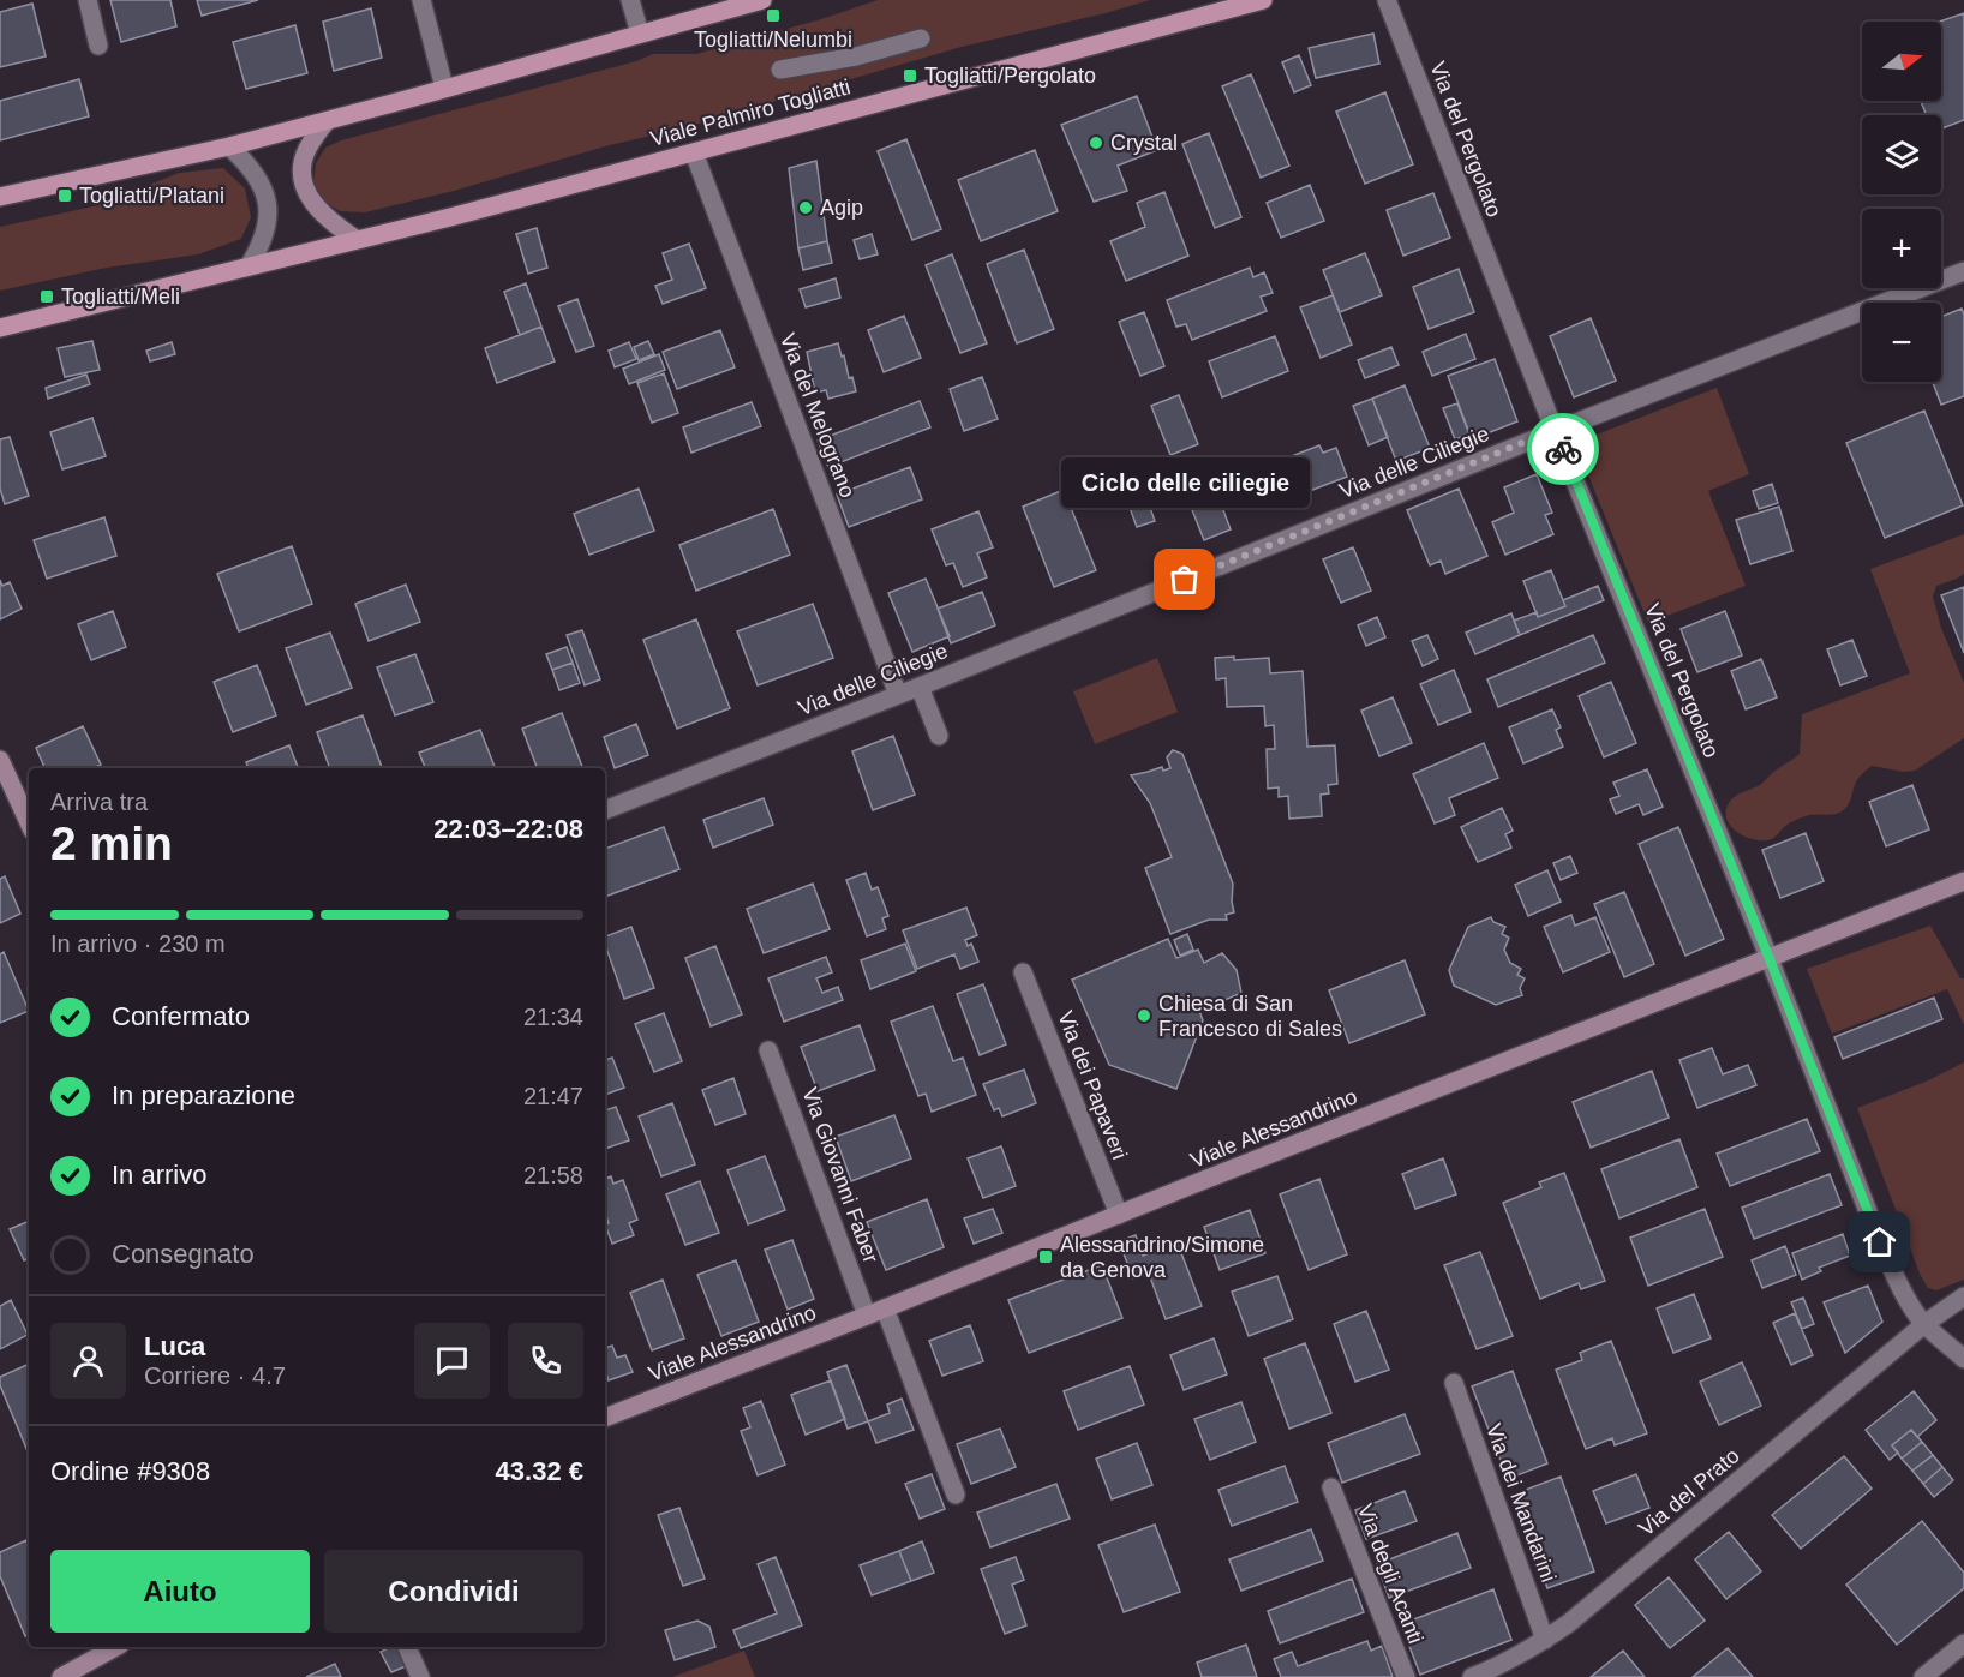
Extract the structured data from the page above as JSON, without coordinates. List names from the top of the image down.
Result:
{
  "streets": {
    "main road": ["Viale Palmiro Togliatti"],
    "street": [
      "Via del Pergolato",
      "Via del Melograno",
      "Via delle Ciliegie",
      "Via dei Papaveri",
      "Viale Alessandrino",
      "Via Giovanni Faber",
      "Via del Prato",
      "Via dei Mandarini",
      "Via degli Acanti"
    ]
  },
  "crossings": [
    ["Viale Palmiro Togliatti", "Via del Melograno"],
    ["Via del Pergolato", "Via delle Ciliegie"],
    ["Via del Pergolato", "Viale Alessandrino"],
    ["Via del Pergolato", "Via del Prato"],
    ["Via del Melograno", "Via delle Ciliegie"],
    ["Via dei Papaveri", "Viale Alessandrino"],
    ["Viale Alessandrino", "Via Giovanni Faber"],
    ["Via del Prato", "Via dei Mandarini"]
  ],
  "places": {
    "transit": [
      "Togliatti/Nelumbi",
      "Togliatti/Pergolato",
      "Togliatti/Platani",
      "Togliatti/Meli",
      "Alessandrino/Simone da Genova"
    ],
    "other": [
      "Crystal",
      "Agip",
      "Ciclo delle ciliegie",
      "Chiesa di San Francesco di Sales"
    ]
  },
  "north": "right",
  "page": {
    "map_buttons": ["+", "−"],
    "bubble": "Ciclo delle ciliegie",
    "heading": ["2 min", "Arriva tra", "22:03–22:08"],
    "panel": [
      "Luca",
      "Corriere · 4.7",
      "Ordine #9308",
      "43.32 €"
    ],
    "bar": "In arrivo · 230 m",
    "list": [
      ["Confermato", "21:34"],
      ["In preparazione", "21:47"],
      ["In arrivo", "21:58"],
      "Consegnato"
    ],
    "buttons": ["Aiuto", "Condividi"]
  }
}
